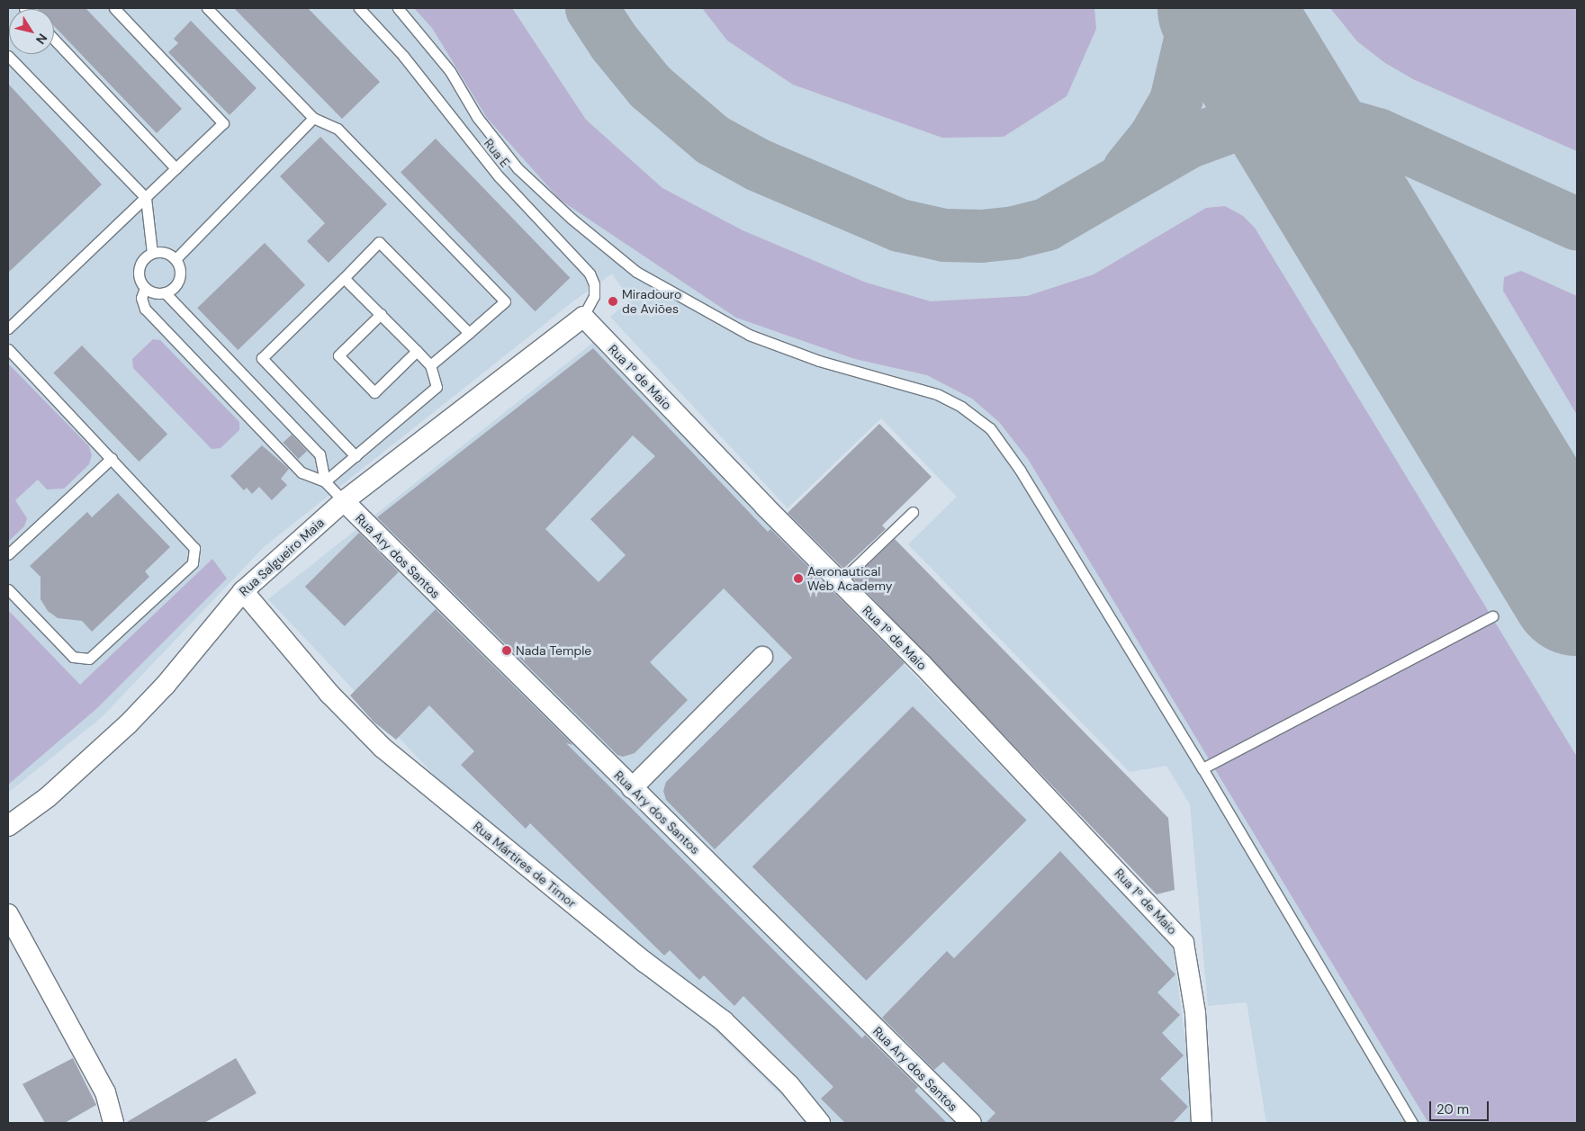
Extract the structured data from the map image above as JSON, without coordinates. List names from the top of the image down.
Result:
{
  "streets": {
    "street": [
      "Rua 1º de Maio",
      "Rua Ary dos Santos",
      "Rua Salgueiro Maia",
      "Rua Mártires de Timor"
    ],
    "lane": ["Rua E"]
  },
  "crossings": [
    ["Rua E", "Rua 1º de Maio"],
    ["Rua E", "Rua Salgueiro Maia"],
    ["Rua 1º de Maio", "Rua Salgueiro Maia"],
    ["Rua Ary dos Santos", "Rua Salgueiro Maia"],
    ["Rua Salgueiro Maia", "Rua Mártires de Timor"]
  ],
  "places": ["Miradouro de Aviões", "Aeronautical Web Academy", "Nada Temple"],
  "scale_bar": "20 m",
  "north": "bottom right"
}
